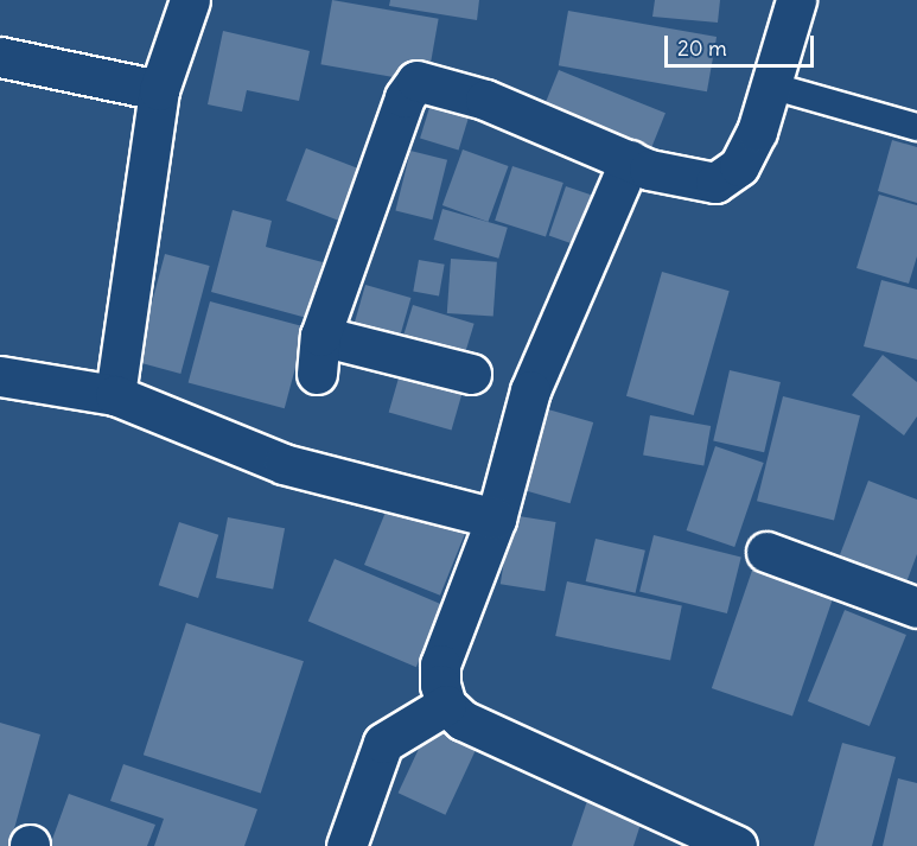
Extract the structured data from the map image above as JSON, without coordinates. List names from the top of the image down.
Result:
{
  "scale_bar": "20 m"
}
